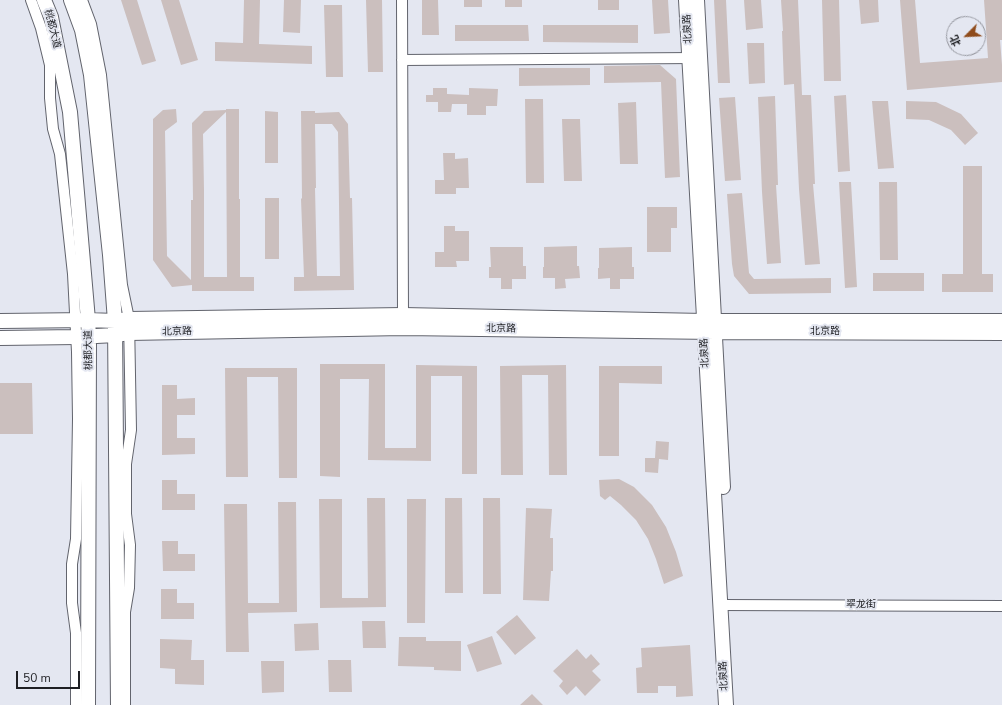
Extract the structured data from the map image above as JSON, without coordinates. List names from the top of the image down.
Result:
{
  "streets": {
    "main road": ["桃都大道", "北泉路", "北京路"],
    "street": ["翠龙街"]
  },
  "crossings": [
    ["桃都大道", "北京路"],
    ["北泉路", "北京路"],
    ["北泉路", "翠龙街"]
  ],
  "scale_bar": "50 m",
  "north": "bottom left"
}
